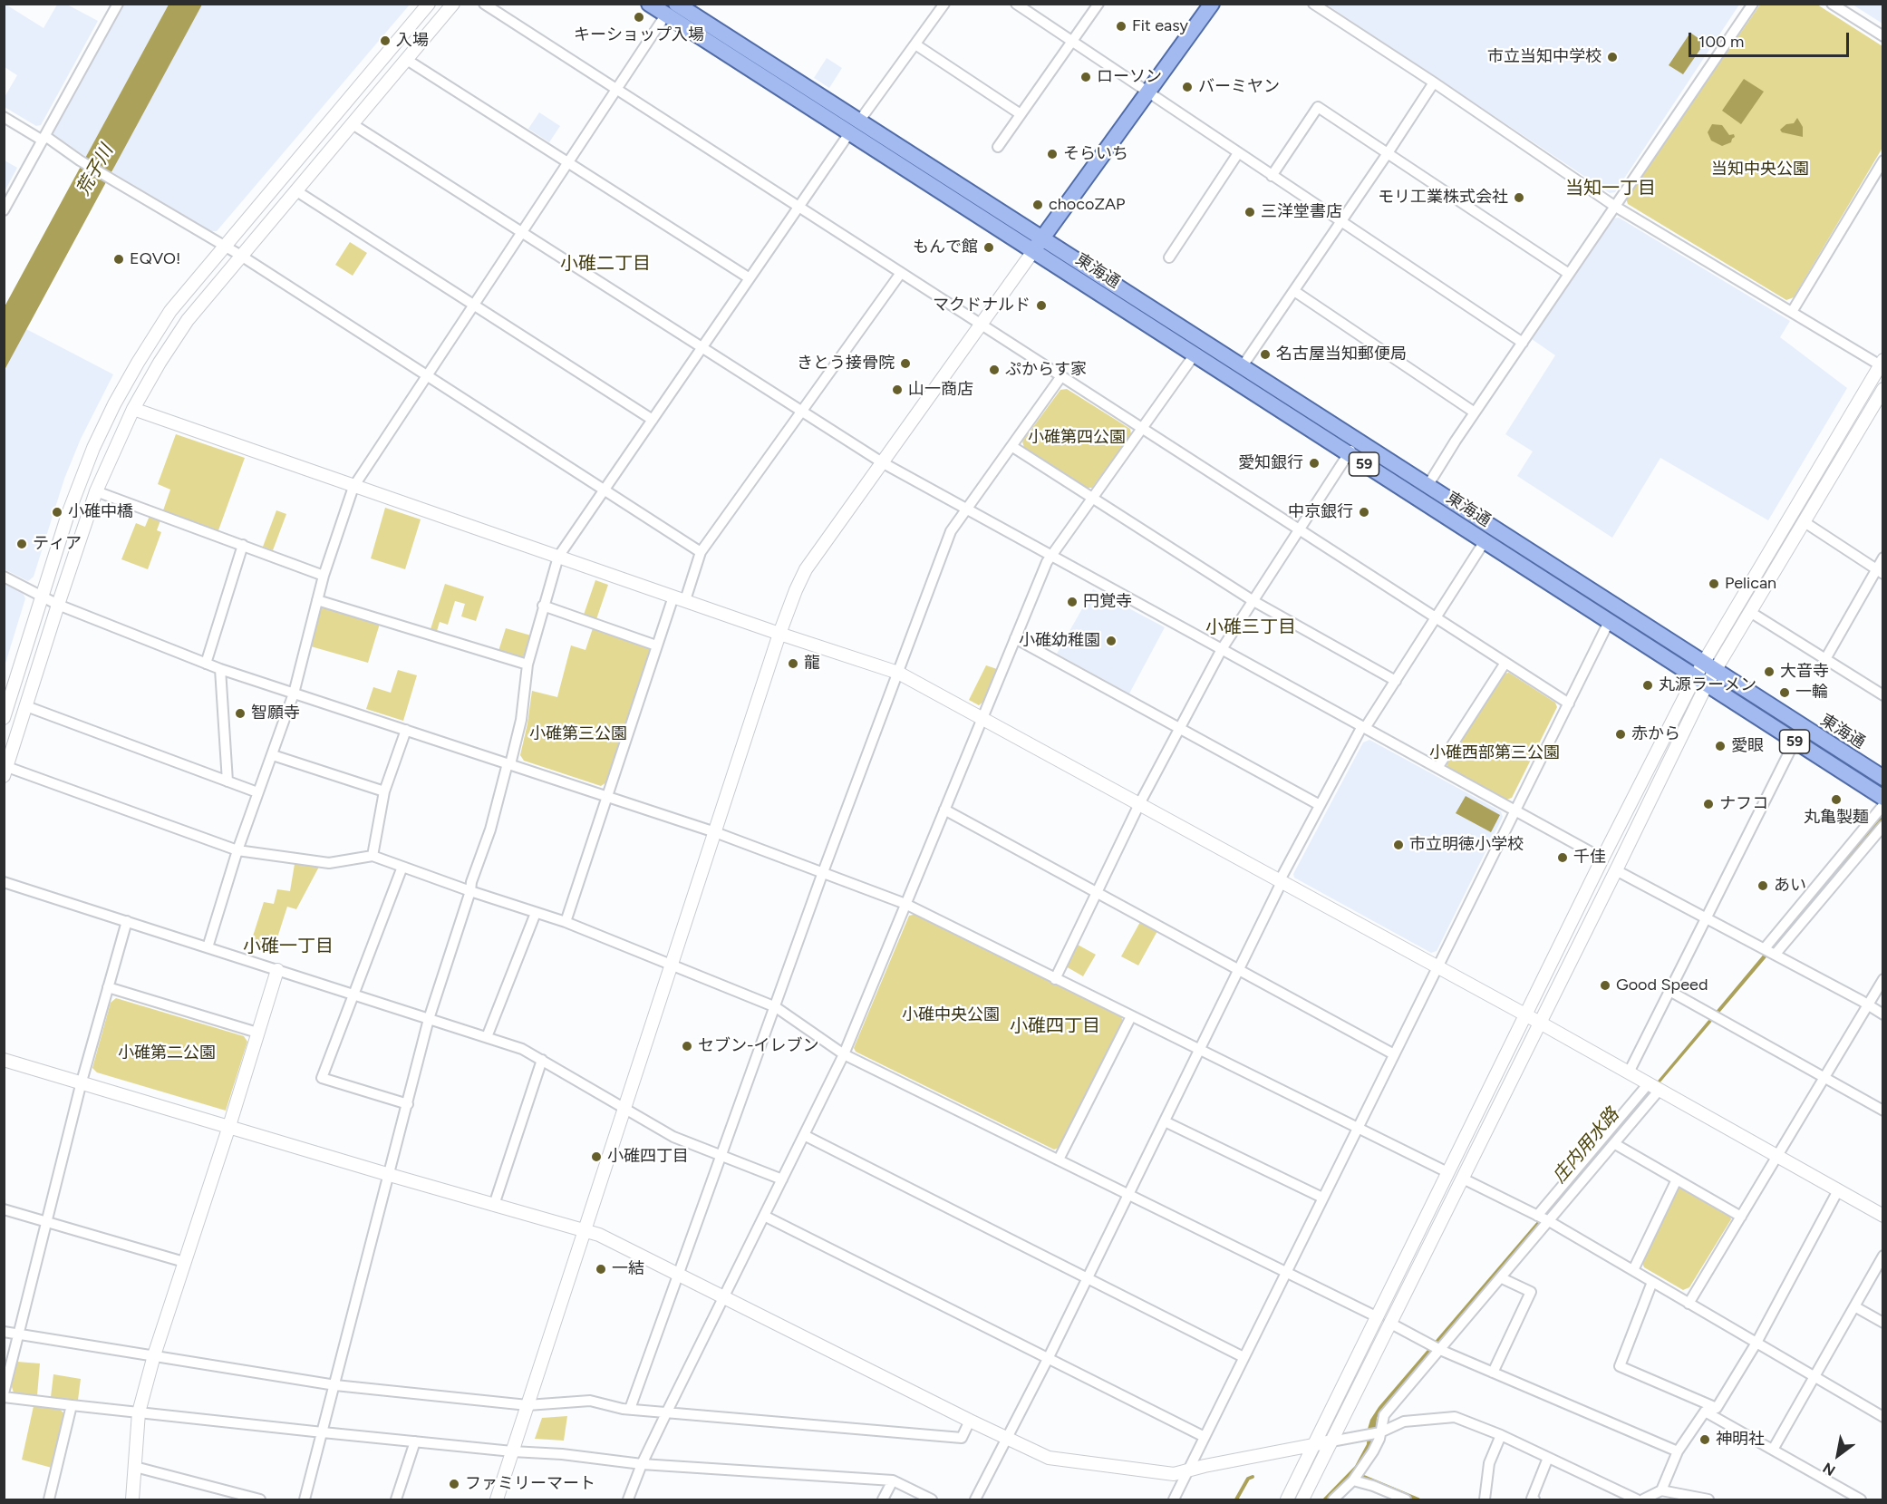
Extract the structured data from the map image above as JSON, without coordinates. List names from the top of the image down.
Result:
{
  "streets": {
    "main road": ["東海通", "59"]
  },
  "districts": [
    "当知一丁目",
    "小碓二丁目",
    "小碓三丁目",
    "小碓一丁目",
    "小碓四丁目"
  ],
  "water": ["荒子川", "庄内用水路"],
  "parks": [
    "当知中央公園",
    "小碓第四公園",
    "小碓第三公園",
    "小碓西部第三公園",
    "小碓中央公園",
    "小碓第二公園"
  ],
  "places": [
    "キーショップ入場",
    "Fit easy",
    "入場",
    "市立当知中学校",
    "ローソン",
    "バーミヤン",
    "そらいち",
    "モリ工業株式会社",
    "chocoZAP",
    "三洋堂書店",
    "もんで館",
    "EQVO!",
    "マクドナルド",
    "名古屋当知郵便局",
    "きとう接骨院",
    "ぷからす家",
    "山一商店",
    "愛知銀行",
    "小碓中橋",
    "中京銀行",
    "ティア",
    "Pelican",
    "円覚寺",
    "小碓幼稚園",
    "龍",
    "大音寺",
    "丸源ラーメン",
    "一輪",
    "智願寺",
    "赤から",
    "愛眼",
    "丸亀製麺",
    "ナフコ",
    "市立明徳小学校",
    "千佳",
    "あい",
    "Good Speed",
    "セブン-イレブン",
    "小碓四丁目",
    "一結",
    "神明社",
    "ファミリーマート"
  ],
  "scale_bar": "100 m",
  "north": "bottom left"
}
